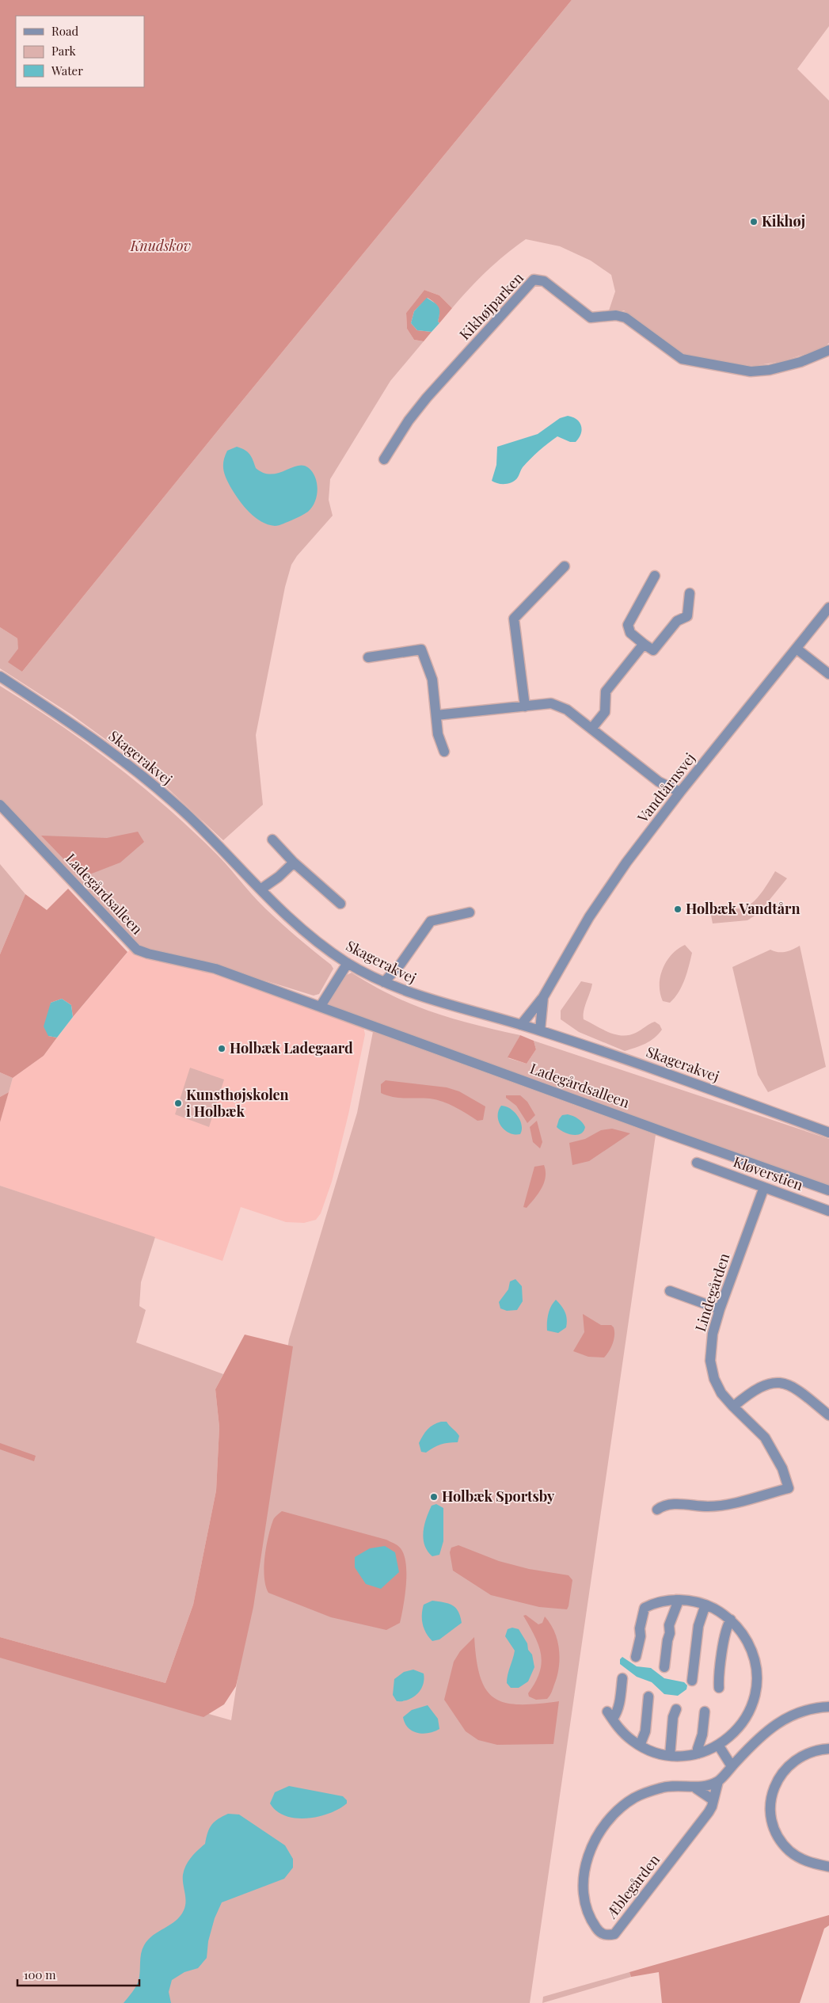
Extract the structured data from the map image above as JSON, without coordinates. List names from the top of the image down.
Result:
{
  "streets": {
    "street": [
      "Kikhøjparken",
      "Skagerakvej",
      "Vandtårnsvej",
      "Ladegårdsalleen",
      "Kløverstien",
      "Lindegården",
      "Æblegården"
    ]
  },
  "crossings": [
    ["Skagerakvej", "Vandtårnsvej"],
    ["Kløverstien", "Lindegården"]
  ],
  "parks": ["Knudskov"],
  "places": [
    "Kikhøj",
    "Holbæk Vandtårn",
    "Holbæk Ladegaard",
    "Kunsthøjskolen i Holbæk",
    "Holbæk Sportsby"
  ],
  "legend": ["Road", "Park", "Water"],
  "scale_bar": "100 m"
}
